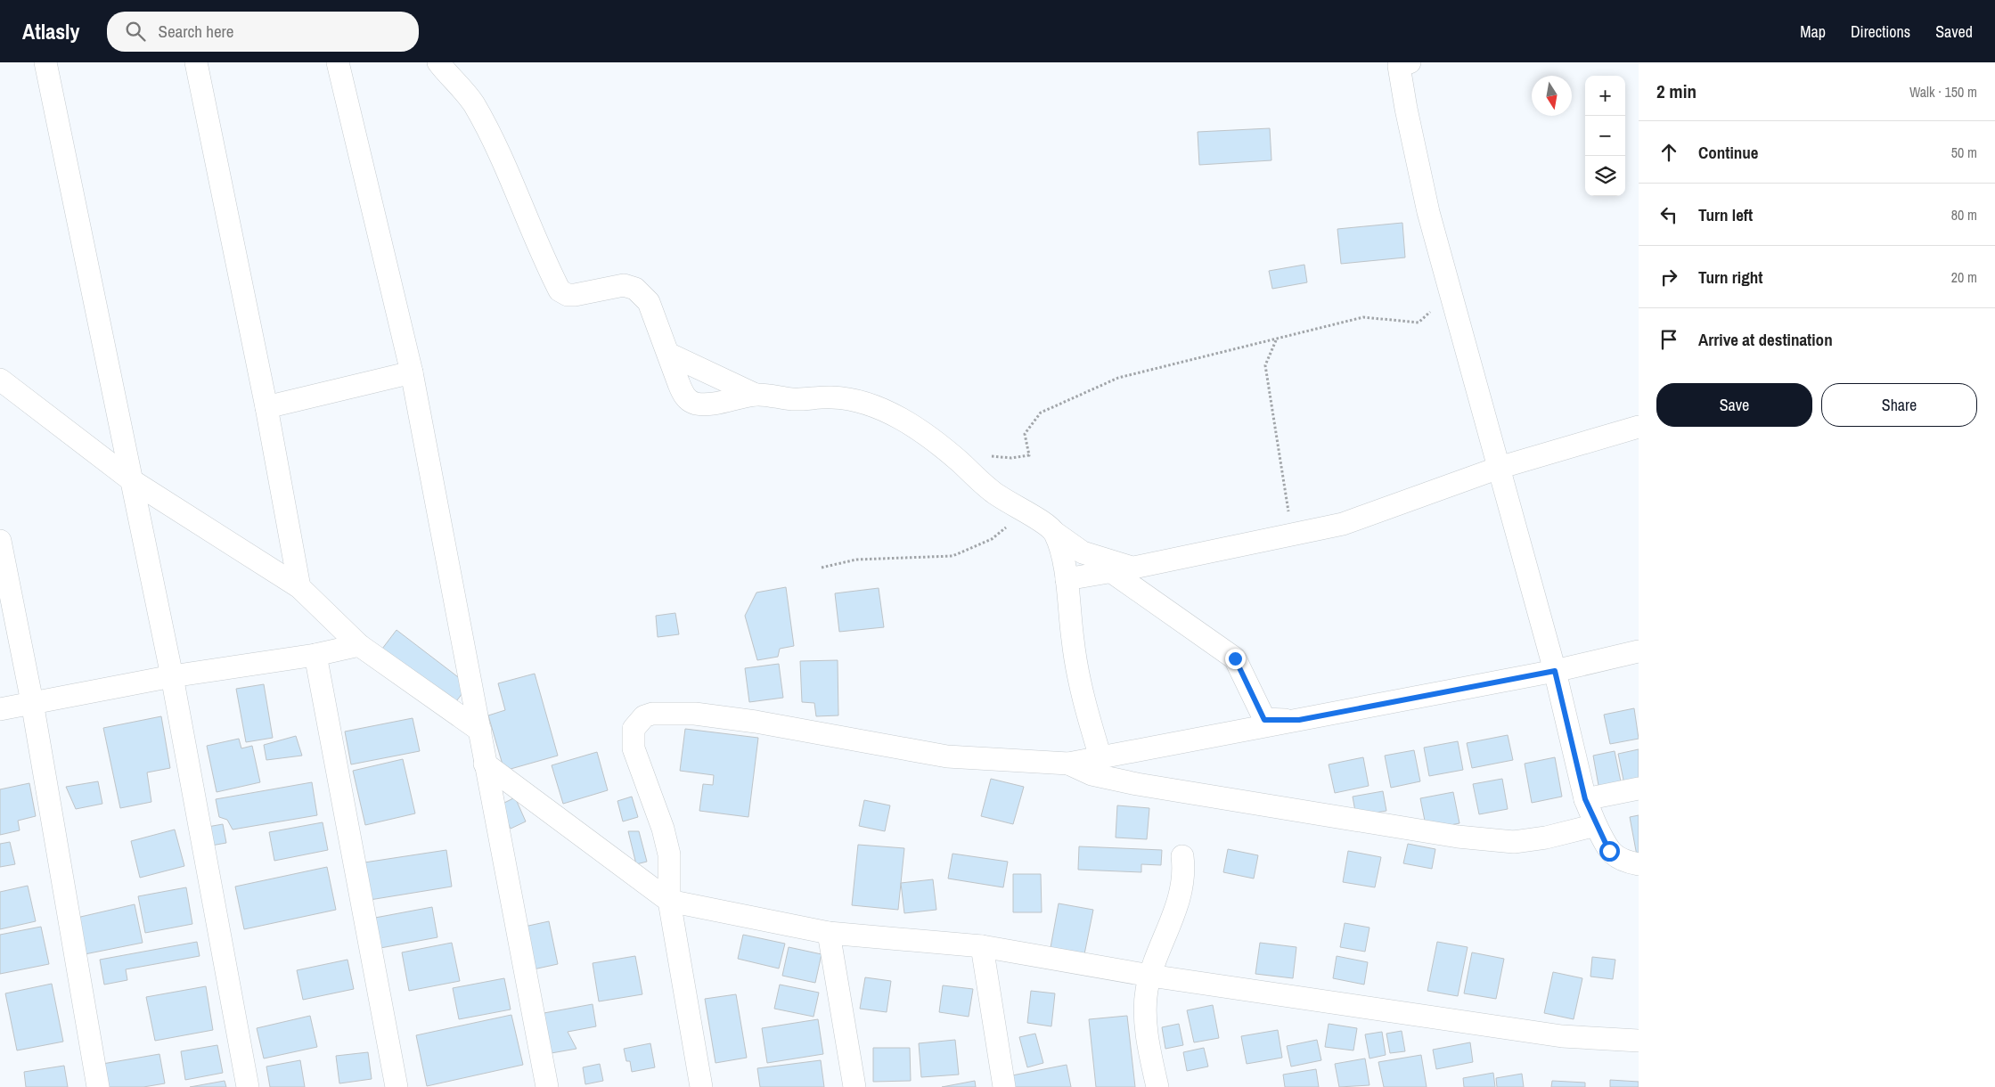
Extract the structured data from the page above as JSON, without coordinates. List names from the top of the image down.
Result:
{
  "north": "bottom",
  "page": {
    "header": "Atlasly",
    "search": "Search here",
    "nav": ["Map", "Directions", "Saved"],
    "heading": ["2 min", "Walk · 150 m"],
    "map_buttons": ["+", "−"],
    "list": [
      ["Continue", "50 m"],
      ["Turn left", "80 m"],
      ["Turn right", "20 m"],
      "Arrive at destination"
    ],
    "buttons": ["Save", "Share"]
  }
}
